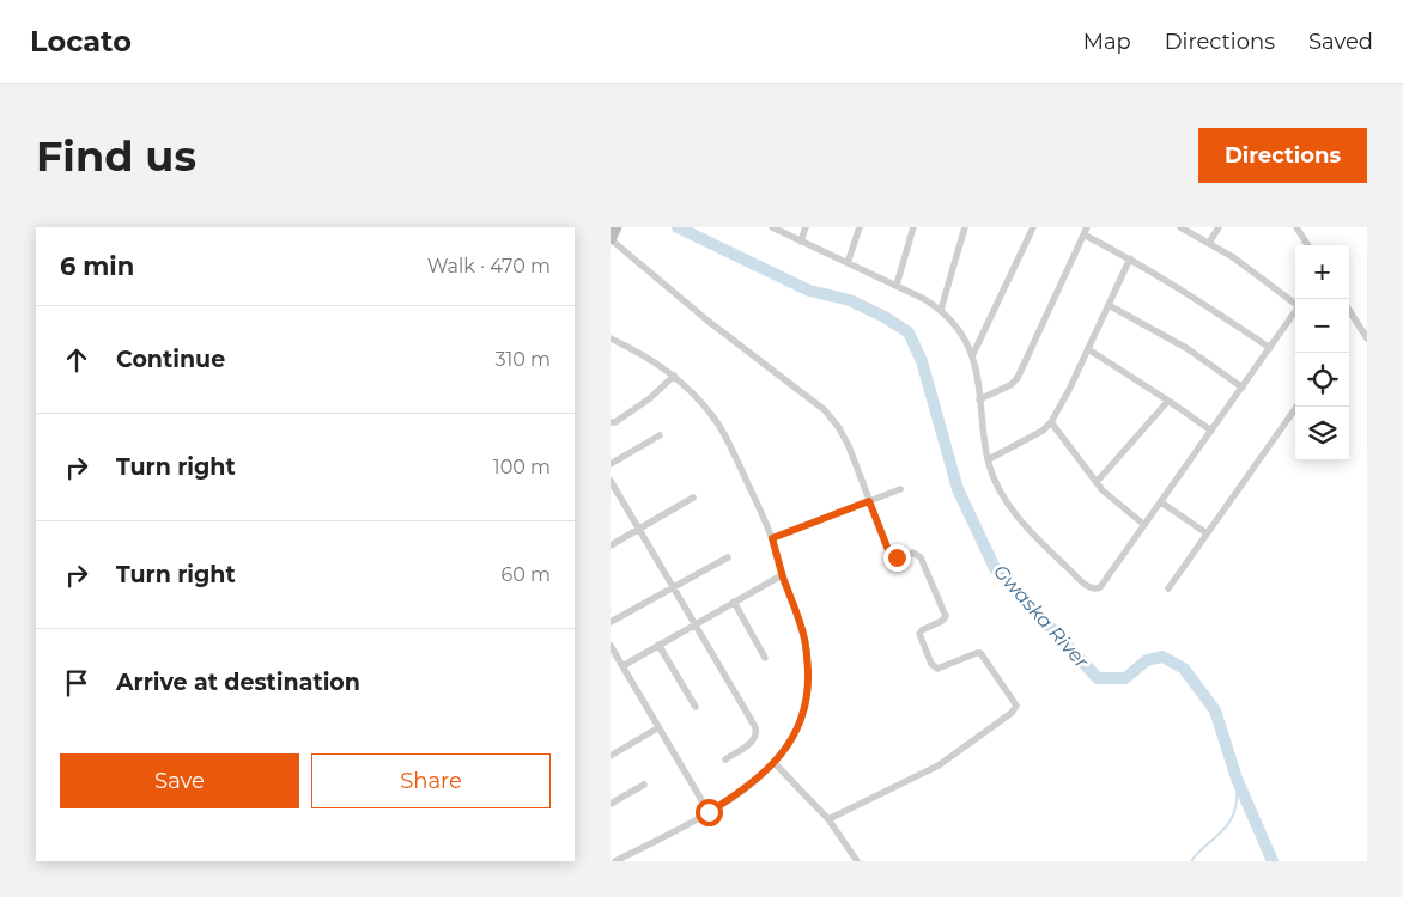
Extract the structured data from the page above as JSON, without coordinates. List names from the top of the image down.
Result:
{
  "water": ["Gwaska River"],
  "page": {
    "header": "Locato",
    "nav": ["Map", "Directions", "Saved"],
    "buttons": [
      "Directions",
      ["Save", "Share"]
    ],
    "title": "Find us",
    "heading": ["6 min", "Walk · 470 m"],
    "map_buttons": ["+", "−"],
    "list": [
      ["Continue", "310 m"],
      ["Turn right", "100 m"],
      ["Turn right", "60 m"],
      "Arrive at destination"
    ]
  }
}
